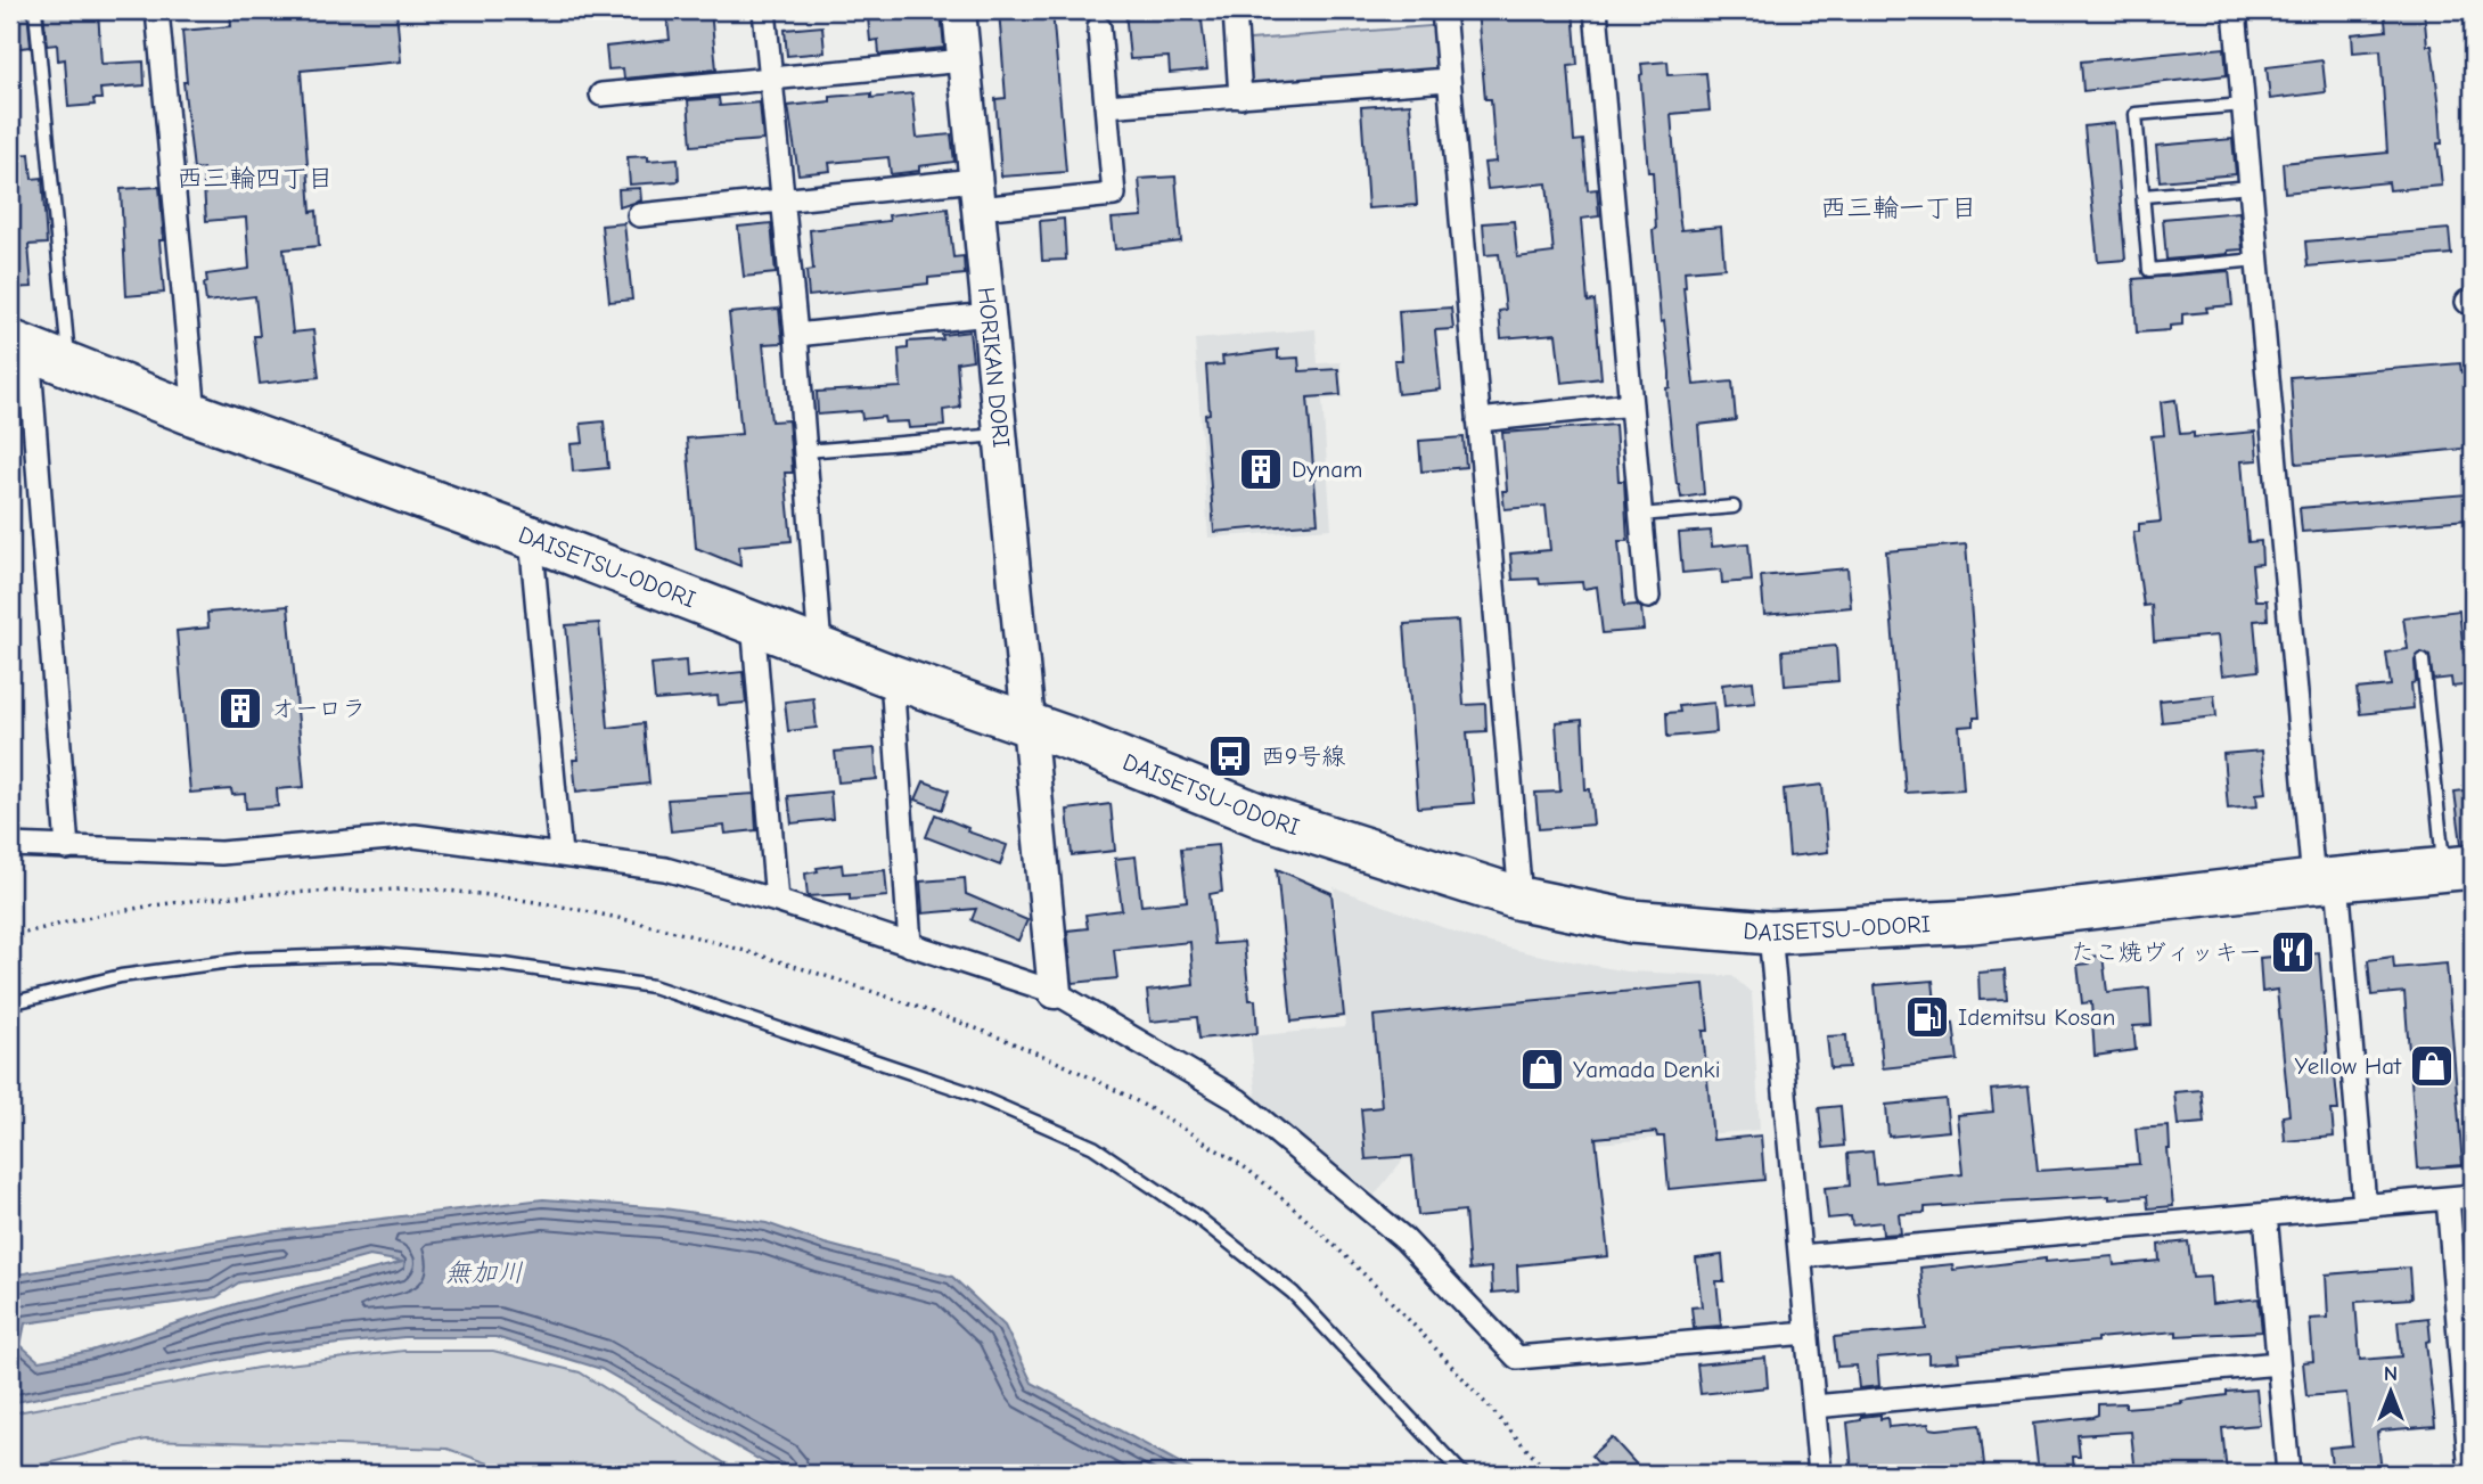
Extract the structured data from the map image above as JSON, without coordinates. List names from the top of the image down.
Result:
{
  "streets": {
    "highway": ["DAISETSU-ODORI"],
    "street": ["HORIKAN DORI"]
  },
  "crossings": [
    ["HORIKAN DORI", "DAISETSU-ODORI"]
  ],
  "districts": ["西三輪四丁目", "西三輪一丁目"],
  "water": ["無加川"],
  "places": {
    "building": ["Dynam", "オーロラ"],
    "bus stop": ["西9号線"],
    "restaurant": ["たこ焼ヴィッキー"],
    "fuel station": ["Idemitsu Kosan"],
    "shop": ["Yellow Hat", "Yamada Denki"]
  },
  "north": "top"
}
